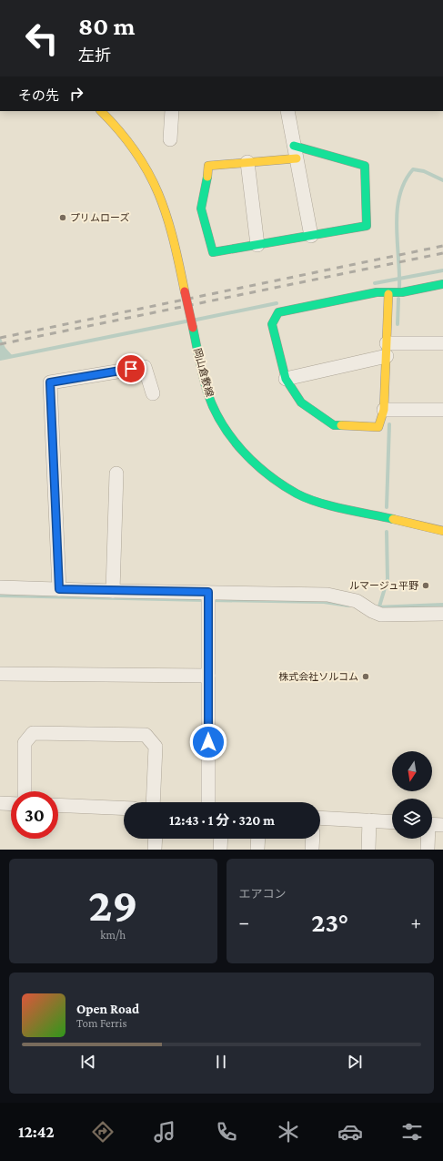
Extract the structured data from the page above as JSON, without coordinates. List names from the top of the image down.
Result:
{
  "streets": {
    "street": ["岡山倉敷線"]
  },
  "places": ["プリムローズ", "ルマージュ平野", "株式会社ソルコム"],
  "north": "bottom",
  "page": {
    "turn": ["80 m", "左折"],
    "then": "その先",
    "limit": "30",
    "trip": "12:43 · 1 分 · 320 m",
    "tile": [
      ["29", "km/h"],
      "エアコン"
    ],
    "heat": ["−", "23°", "+"],
    "song": ["Open Road", "Tom Ferris"],
    "tabs": "12:42"
  }
}
